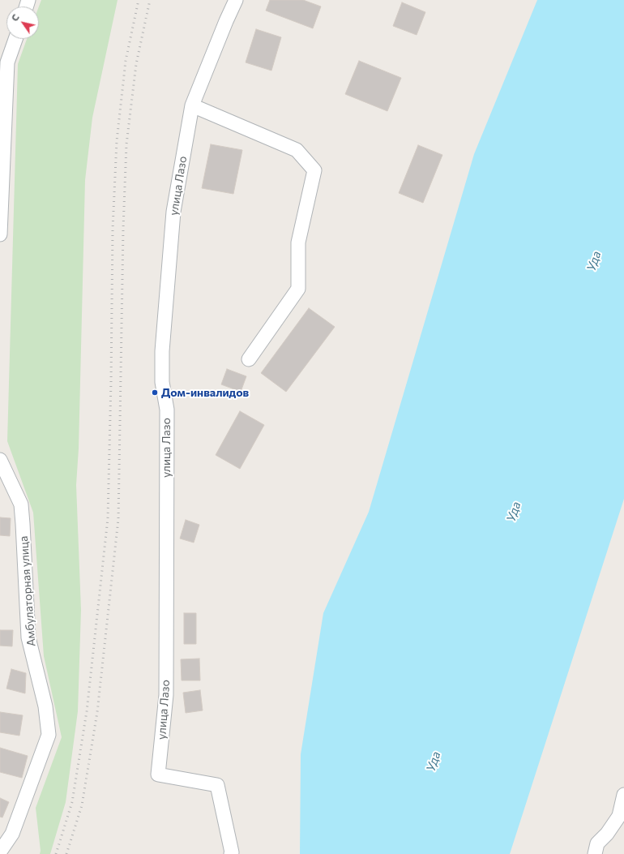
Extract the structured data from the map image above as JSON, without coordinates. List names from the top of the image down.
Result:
{
  "streets": {
    "street": ["улица Лазо", "Амбулаторная улица"]
  },
  "water": ["Уда"],
  "places": ["Дом-инвалидов"],
  "north": "top left"
}
